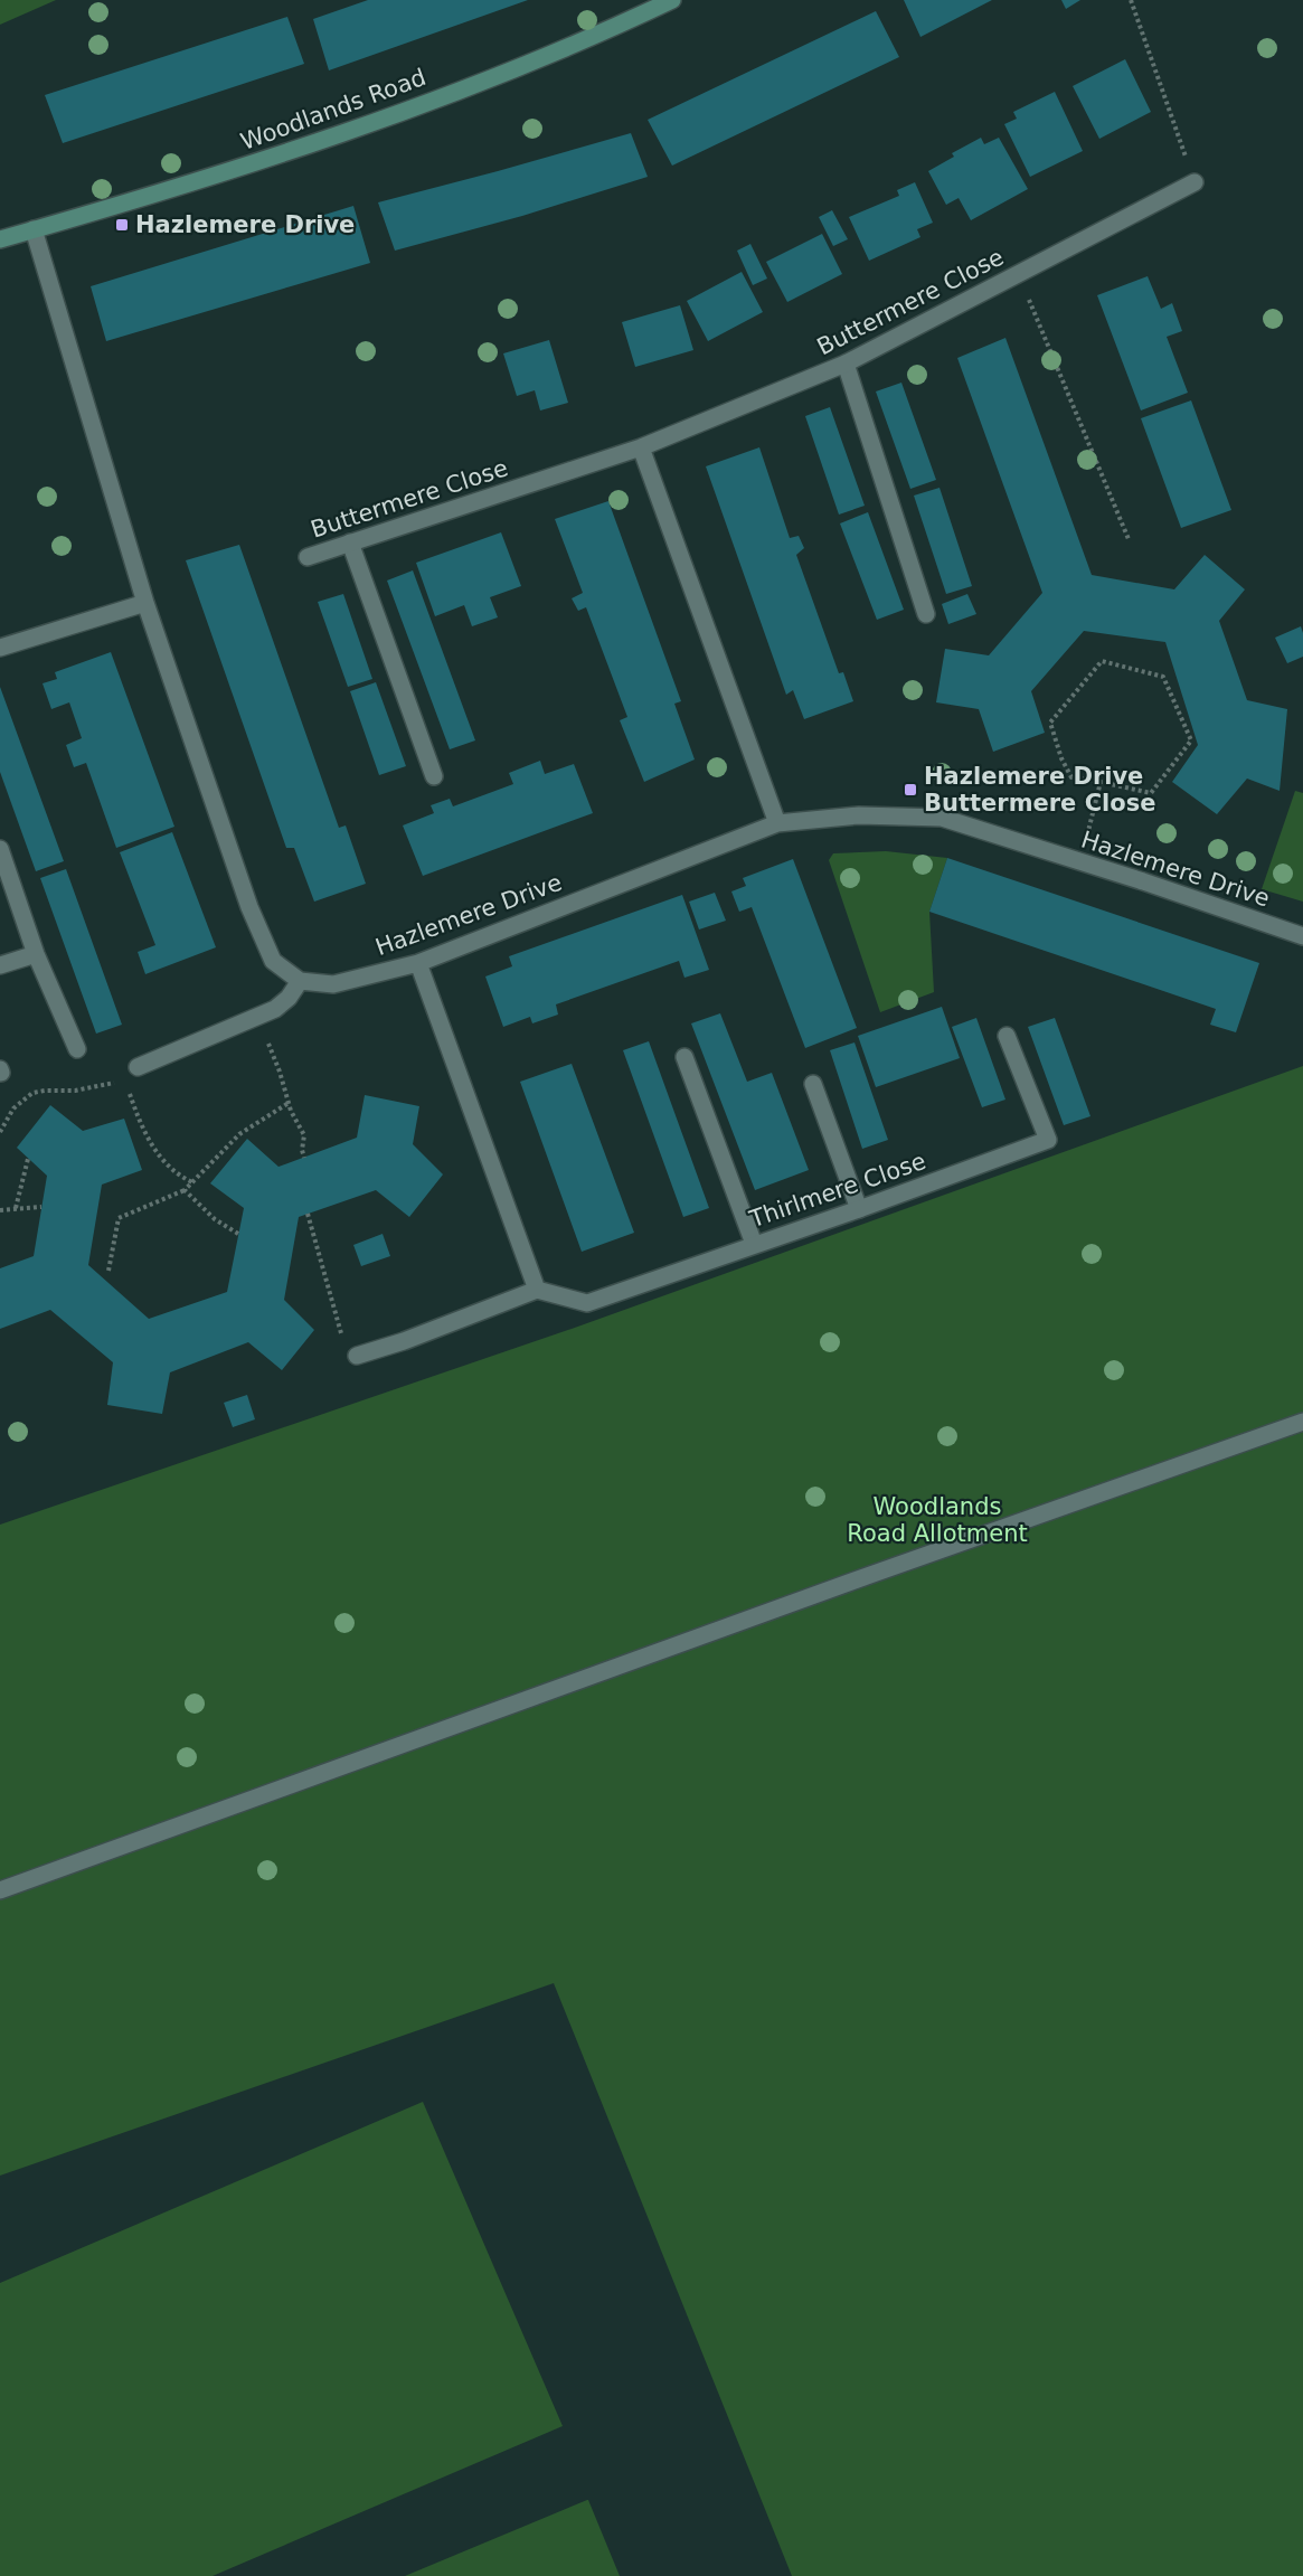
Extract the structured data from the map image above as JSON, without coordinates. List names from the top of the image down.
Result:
{
  "streets": {
    "street": [
      "Woodlands Road",
      "Buttermere Close",
      "Hazlemere Drive",
      "Thirlmere Close"
    ]
  },
  "parks": ["Woodlands Road Allotment"],
  "places": {
    "transit": ["Hazlemere Drive", "Hazlemere Drive Buttermere Close"]
  }
}
